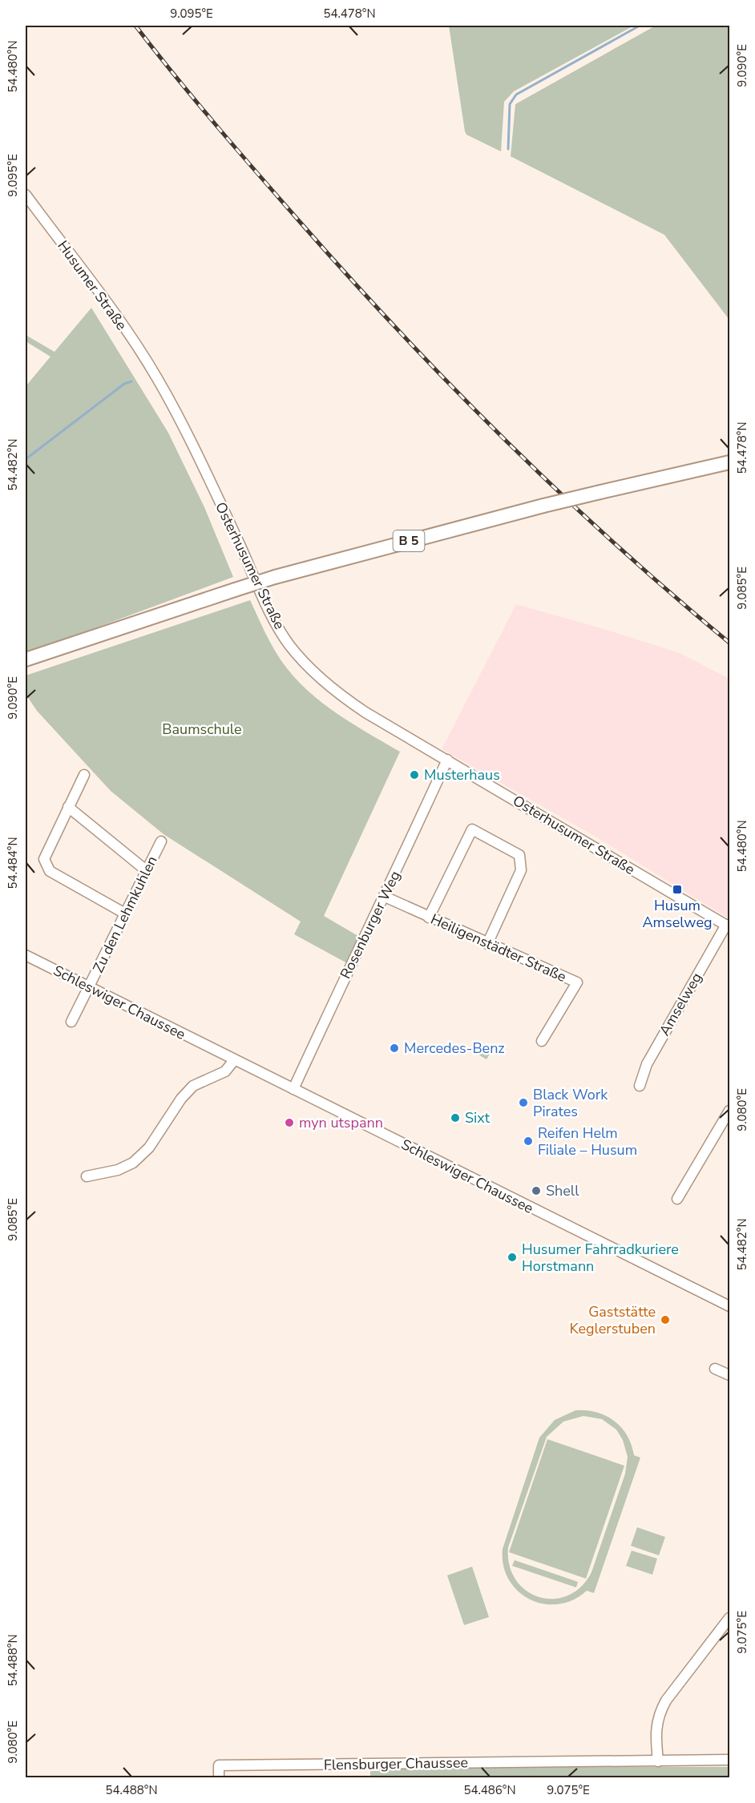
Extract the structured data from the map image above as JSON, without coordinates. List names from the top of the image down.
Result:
{
  "streets": {
    "highway": ["B 5"],
    "street": [
      "Husumer Straße",
      "Osterhusumer Straße",
      "Zu den Lehmkuhlen",
      "Rosenburger Weg",
      "Heiligenstädter Straße",
      "Schleswiger Chaussee",
      "Amselweg",
      "Flensburger Chaussee"
    ]
  },
  "crossings": [
    ["Husumer Straße", "Osterhusumer Straße"],
    ["Osterhusumer Straße", "Rosenburger Weg"],
    ["Osterhusumer Straße", "Amselweg"],
    ["Zu den Lehmkuhlen", "Schleswiger Chaussee"],
    ["Rosenburger Weg", "Heiligenstädter Straße"],
    ["Rosenburger Weg", "Schleswiger Chaussee"]
  ],
  "parks": ["Baumschule"],
  "places": {
    "other": [
      "Musterhaus",
      "Mercedes-Benz",
      "Black Work Pirates",
      "Sixt",
      "myn utspann",
      "Reifen Helm Filiale – Husum",
      "Shell",
      "Husumer Fahrradkuriere Horstmann",
      "Gaststätte Keglerstuben"
    ],
    "transit": ["Husum Amselweg"]
  },
  "coordinates": [
    "9.095°E",
    "54.478°N",
    "9.090°E",
    "54.480°N",
    "54.482°N",
    "9.085°E",
    "54.484°N",
    "9.080°E",
    "9.075°E",
    "54.488°N",
    "54.486°N"
  ]
}
